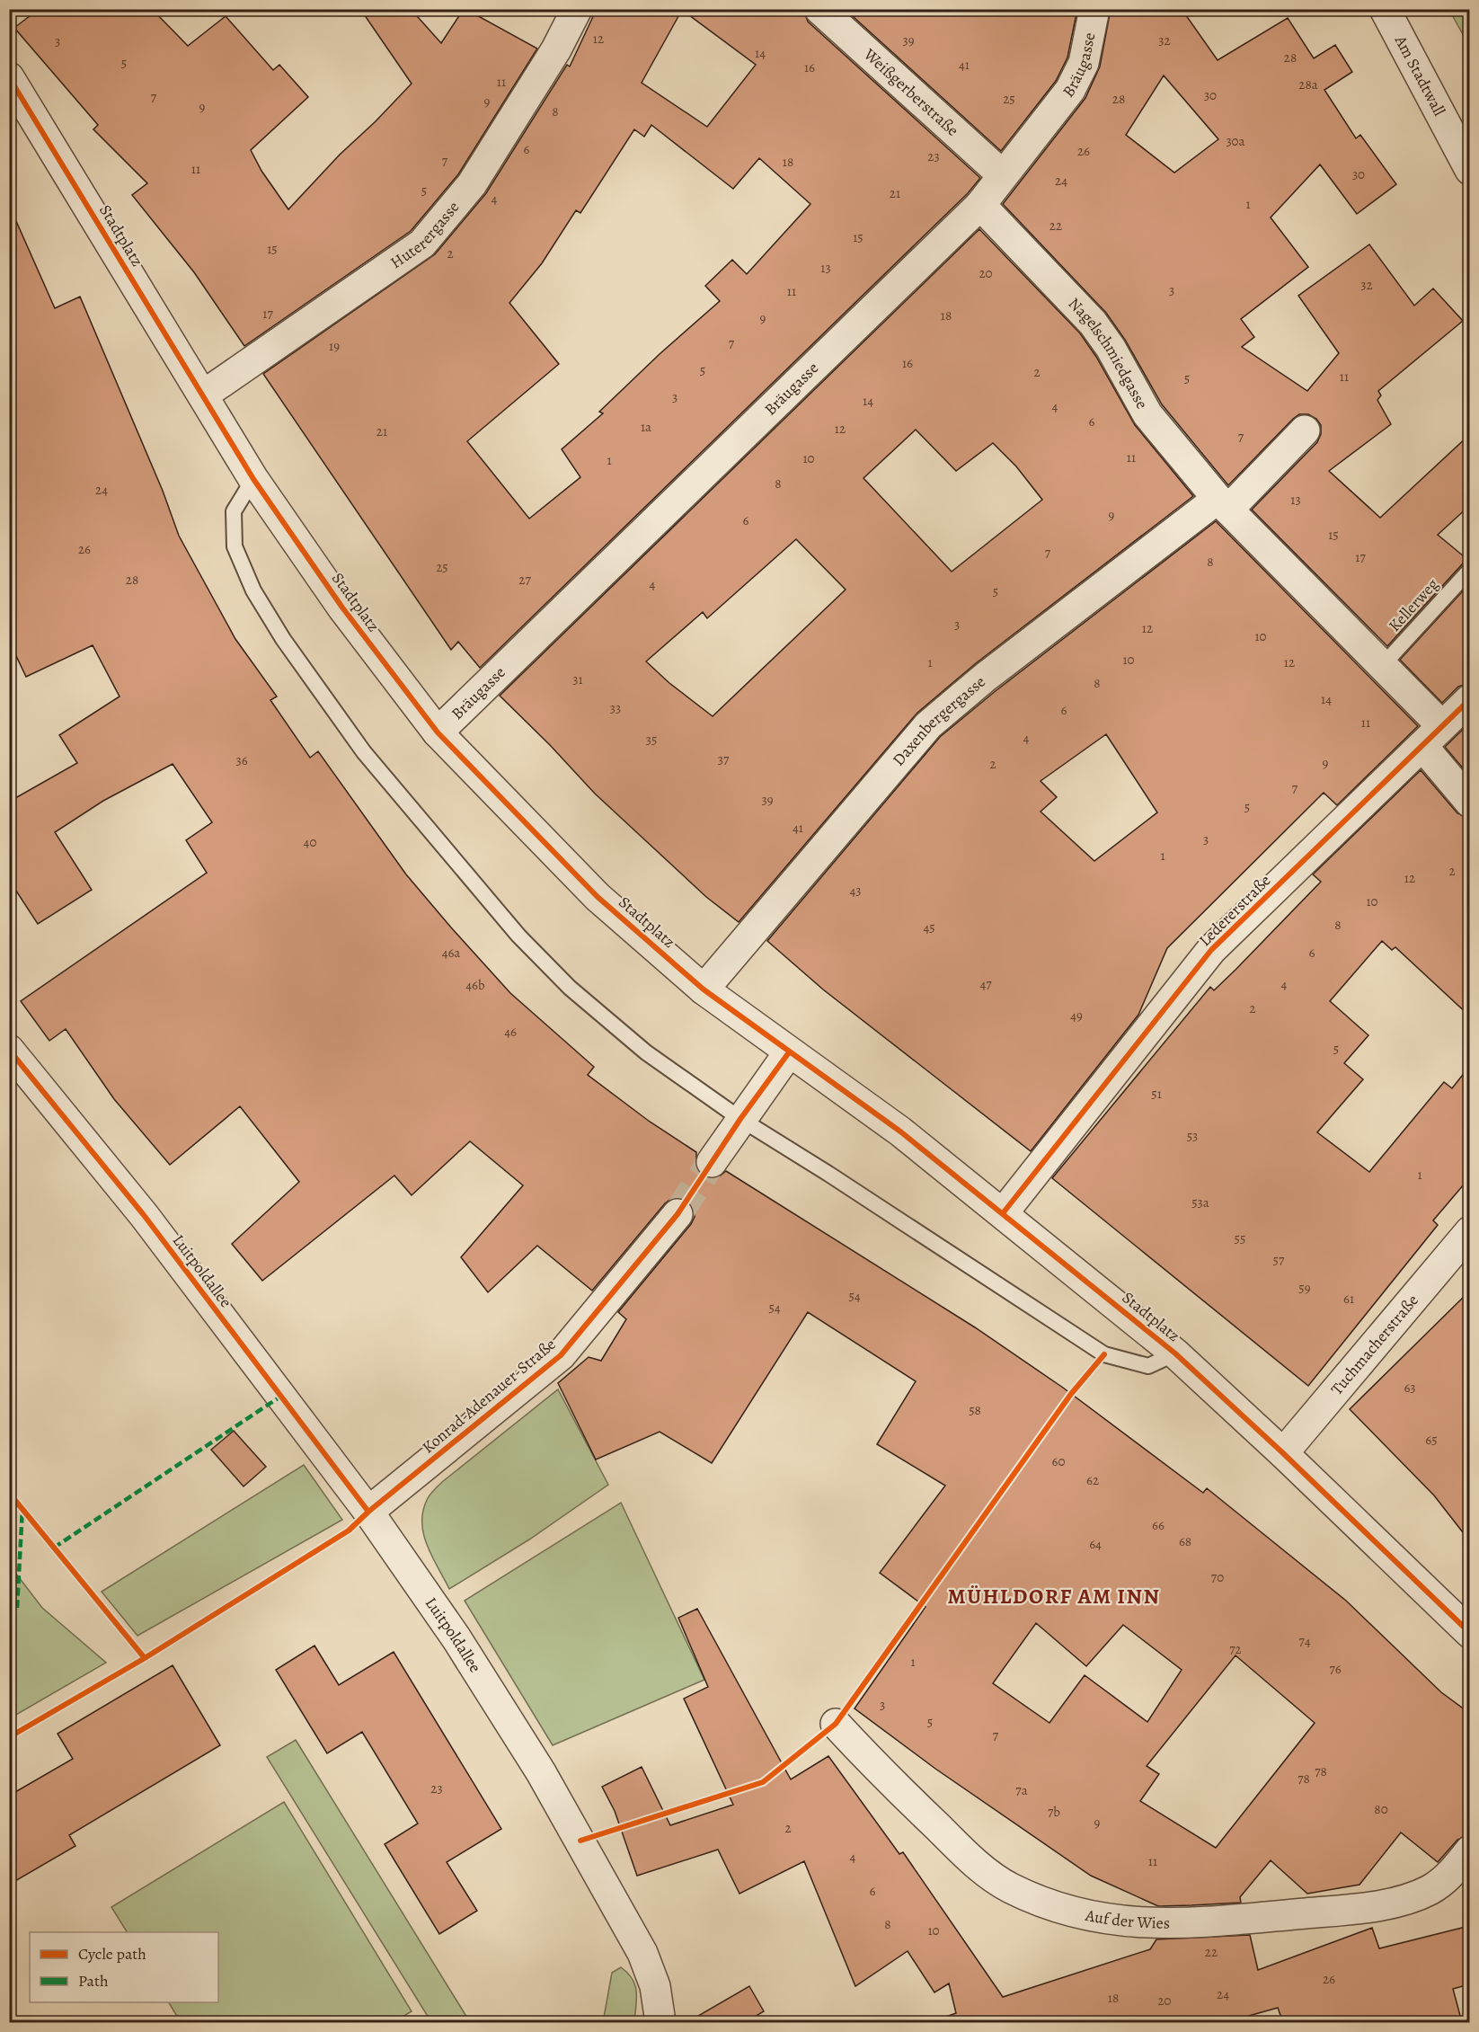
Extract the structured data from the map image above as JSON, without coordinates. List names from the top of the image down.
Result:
{
  "streets": {
    "street": [
      "Bräugasse",
      "Am Stadtwall",
      "Weißgerberstraße",
      "Huterergasse",
      "Stadtplatz",
      "Nagelschmiedgasse",
      "Daxenbergergasse",
      "Ledererstraße",
      "Luitpoldallee",
      "Tuchmacherstraße",
      "Konrad-Adenauer-Straße",
      "Auf der Wies"
    ],
    "lane": ["Kellerweg"]
  },
  "crossings": [
    ["Bräugasse", "Weißgerberstraße"],
    ["Bräugasse", "Stadtplatz"],
    ["Bräugasse", "Nagelschmiedgasse"],
    ["Huterergasse", "Stadtplatz"],
    ["Stadtplatz", "Daxenbergergasse"],
    ["Stadtplatz", "Ledererstraße"],
    ["Stadtplatz", "Tuchmacherstraße"],
    ["Nagelschmiedgasse", "Kellerweg"],
    ["Nagelschmiedgasse", "Daxenbergergasse"],
    ["Nagelschmiedgasse", "Ledererstraße"],
    ["Luitpoldallee", "Konrad-Adenauer-Straße"]
  ],
  "districts": ["MÜHLDORF AM INN"],
  "house_numbers": [
    "12",
    "39",
    "32",
    "3",
    "14",
    "28",
    "5",
    "41",
    "16",
    "11",
    "28a",
    "30",
    "7",
    "25",
    "28",
    "9",
    "9",
    "8",
    "30a",
    "6",
    "26",
    "23",
    "7",
    "18",
    "11",
    "30",
    "24",
    "5",
    "21",
    "4",
    "1",
    "22",
    "15",
    "15",
    "2",
    "13",
    "20",
    "32",
    "3",
    "11",
    "17",
    "18",
    "9",
    "7",
    "19",
    "16",
    "5",
    "2",
    "11",
    "5",
    "3",
    "14",
    "4",
    "6",
    "1a",
    "12",
    "21",
    "7",
    "11",
    "10",
    "1",
    "8",
    "24",
    "13",
    "9",
    "6",
    "15",
    "26",
    "7",
    "17",
    "8",
    "25",
    "28",
    "27",
    "4",
    "5",
    "3",
    "12",
    "10",
    "10",
    "1",
    "12",
    "31",
    "8",
    "14",
    "33",
    "6",
    "11",
    "4",
    "35",
    "37",
    "36",
    "9",
    "2",
    "7",
    "39",
    "5",
    "41",
    "3",
    "40",
    "1",
    "2",
    "12",
    "43",
    "10",
    "8",
    "45",
    "46a",
    "6",
    "47",
    "4",
    "46b",
    "2",
    "49",
    "46",
    "5",
    "51",
    "53",
    "1",
    "53a",
    "55",
    "57",
    "59",
    "54",
    "61",
    "54",
    "63",
    "58",
    "65",
    "60",
    "62",
    "66",
    "68",
    "64",
    "70",
    "74",
    "72",
    "1",
    "76",
    "3",
    "5",
    "7",
    "78",
    "78",
    "23",
    "7a",
    "80",
    "7b",
    "9",
    "2",
    "4",
    "11",
    "6",
    "8",
    "10",
    "22",
    "26",
    "24",
    "18",
    "20"
  ],
  "legend": ["Cycle path", "Path"]
}
